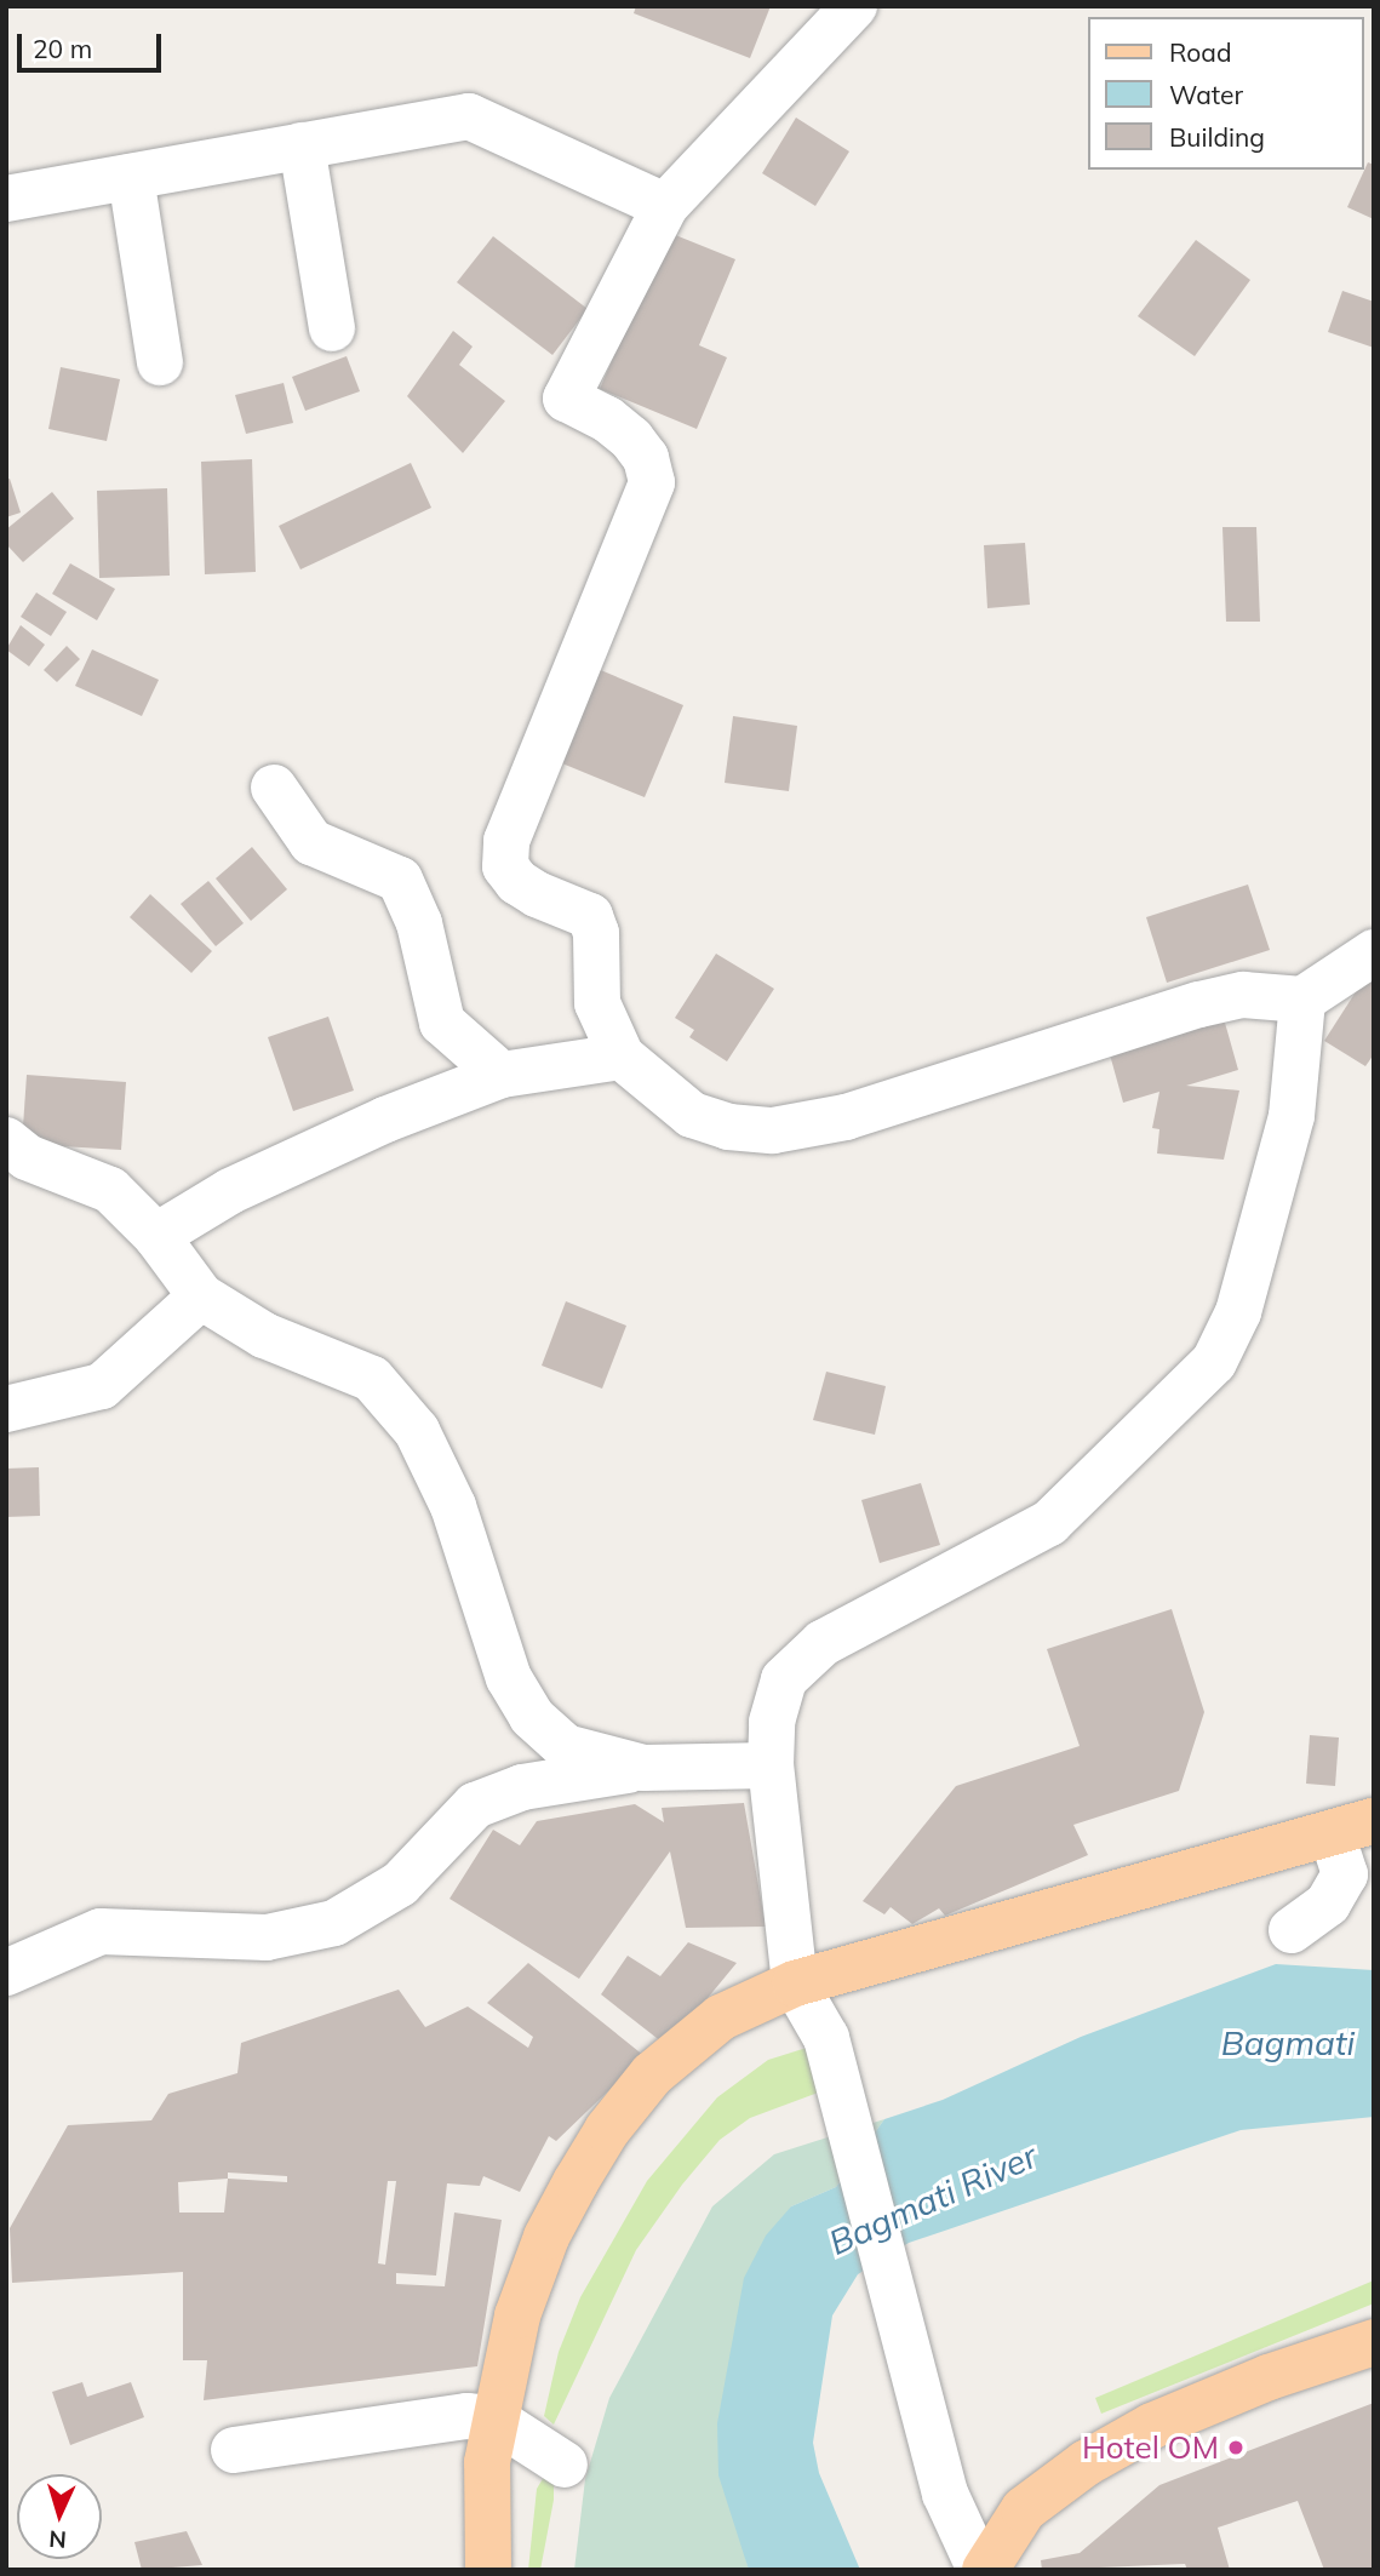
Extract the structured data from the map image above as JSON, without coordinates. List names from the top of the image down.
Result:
{
  "water": ["Bagmati", "Bagmati River"],
  "places": ["Hotel OM"],
  "legend": ["Road", "Water", "Building"],
  "scale_bar": "20 m",
  "north": "bottom"
}
